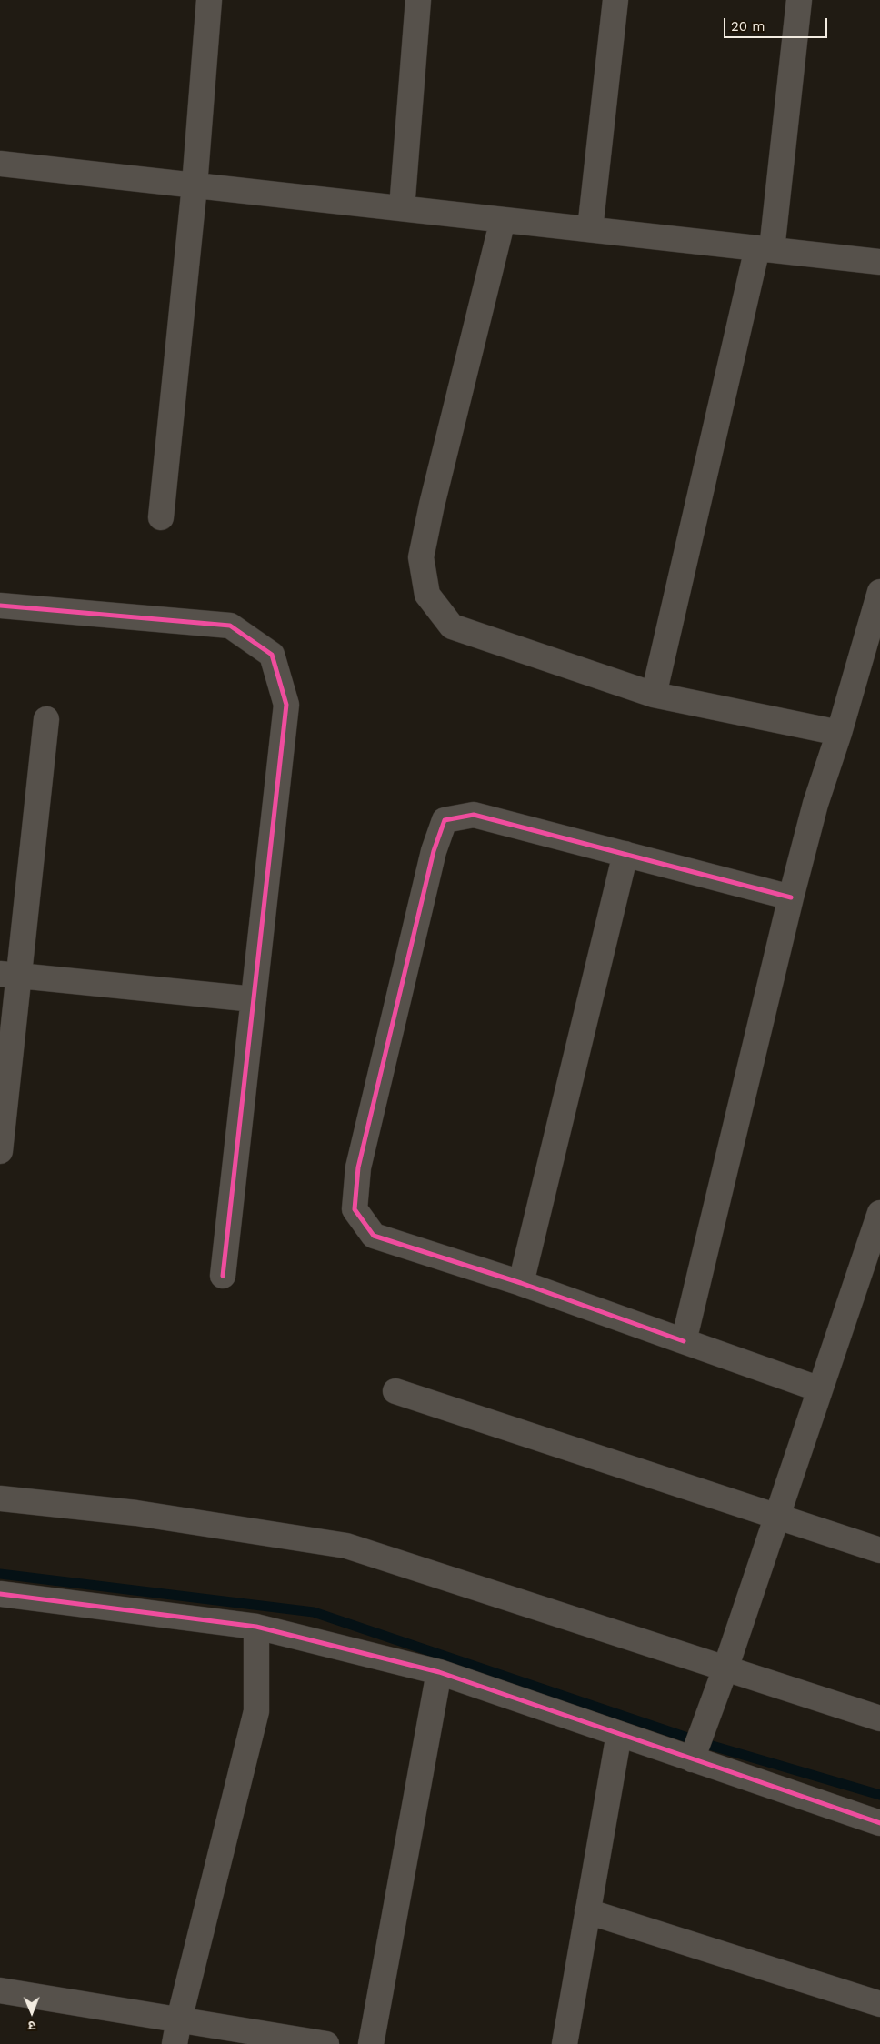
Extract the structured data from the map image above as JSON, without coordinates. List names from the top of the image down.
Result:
{
  "scale_bar": "20 m",
  "north": "bottom"
}
